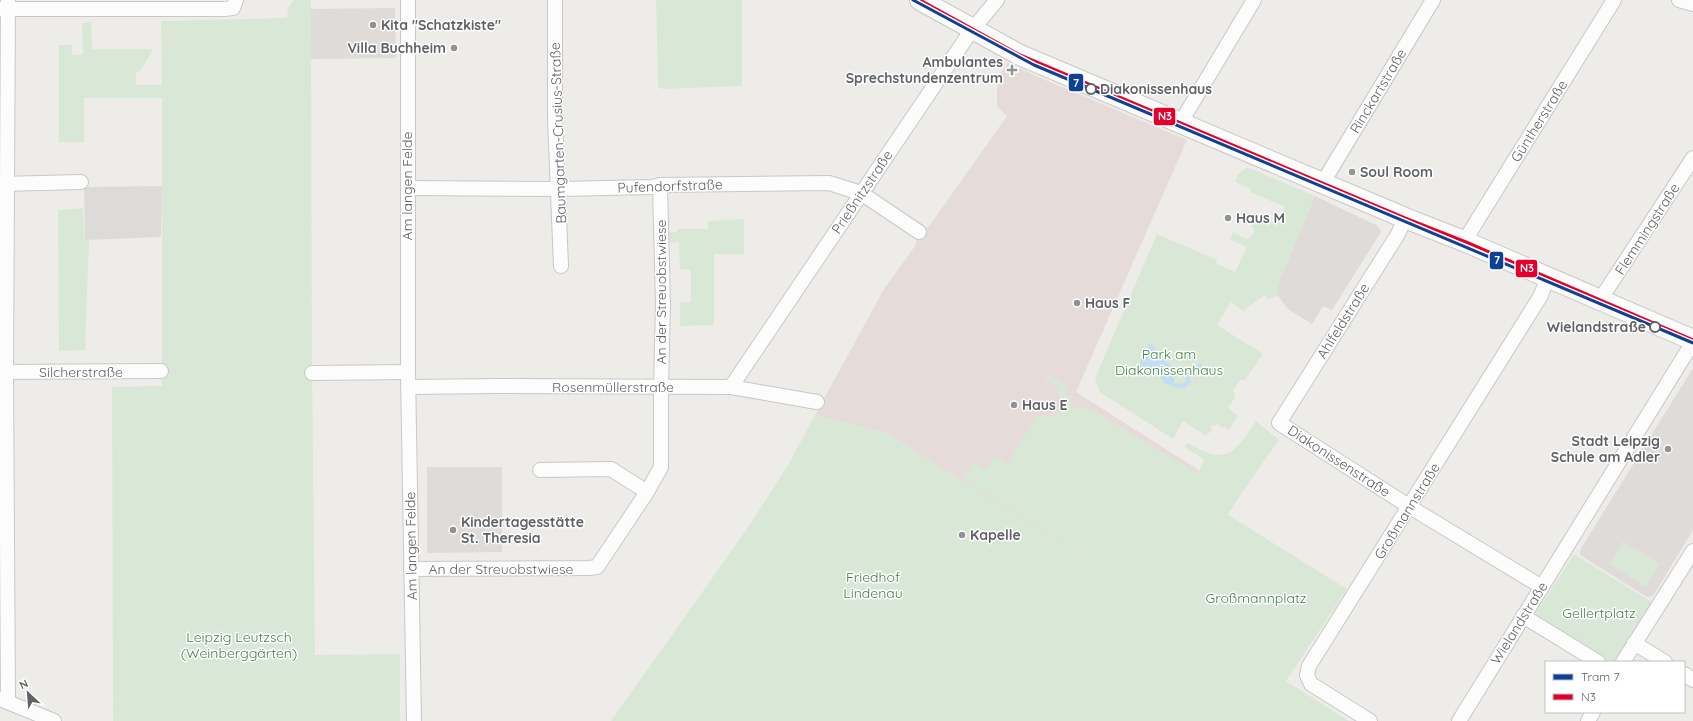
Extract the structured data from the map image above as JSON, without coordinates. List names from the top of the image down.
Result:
{
  "streets": {
    "street": [
      "Rinckartstraße",
      "Güntherstraße",
      "Baumgarten-Crusius-Straße",
      "Am langen Felde",
      "Pufendorfstraße",
      "Prießnitzstraße",
      "Flemmingstraße",
      "An der Streuobstwiese",
      "Ahlfeldstraße",
      "Silcherstraße",
      "Rosenmüllerstraße",
      "Diakonissenstraße",
      "Großmannstraße",
      "Wielandstraße"
    ]
  },
  "crossings": [
    ["Baumgarten-Crusius-Straße", "Pufendorfstraße"],
    ["Am langen Felde", "Pufendorfstraße"],
    ["Am langen Felde", "An der Streuobstwiese"],
    ["Am langen Felde", "Rosenmüllerstraße"],
    ["Pufendorfstraße", "Prießnitzstraße"],
    ["Pufendorfstraße", "An der Streuobstwiese"],
    ["Prießnitzstraße", "Rosenmüllerstraße"],
    ["An der Streuobstwiese", "Rosenmüllerstraße"],
    ["Ahlfeldstraße", "Diakonissenstraße"],
    ["Diakonissenstraße", "Großmannstraße"],
    ["Diakonissenstraße", "Wielandstraße"]
  ],
  "parks": [
    "Park am Diakonissenhaus",
    "Friedhof Lindenau",
    "Großmannplatz",
    "Gellertplatz",
    "Leipzig Leutzsch (Weinberggärten)"
  ],
  "places": {
    "other": [
      "Kita \"Schatzkiste\"",
      "Villa Buchheim",
      "Diakonissenhaus",
      "Soul Room",
      "Haus M",
      "Haus F",
      "Wielandstraße",
      "Haus E",
      "Stadt Leipzig Schule am Adler",
      "Kindertagesstätte St. Theresia",
      "Kapelle"
    ],
    "health": ["Ambulantes Sprechstundenzentrum"]
  },
  "lines": ["tram line 7", "transit line N3"],
  "legend": ["Tram 7", "N3"],
  "north": "top left"
}
